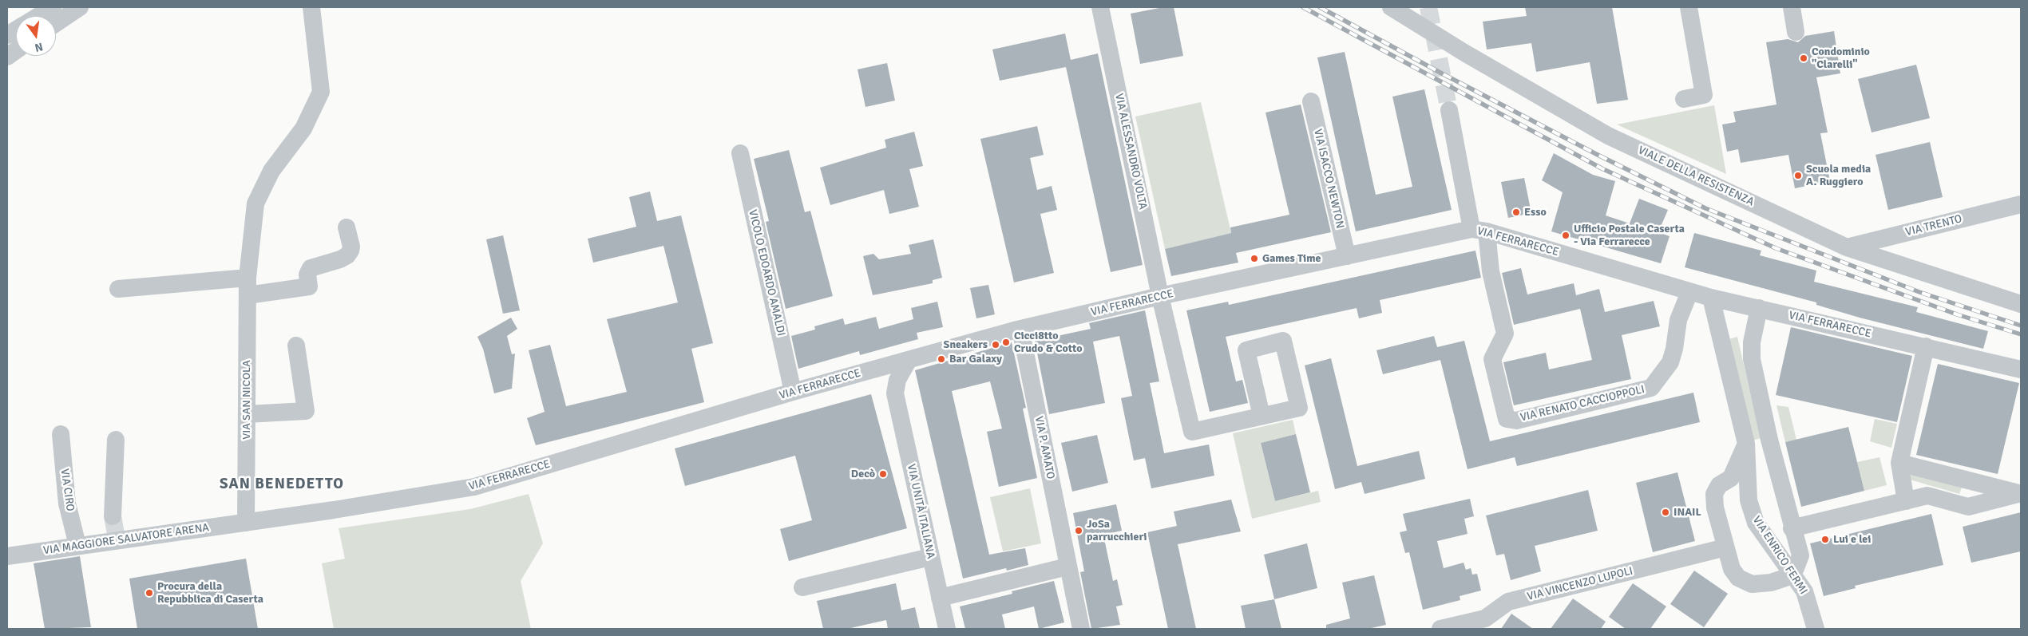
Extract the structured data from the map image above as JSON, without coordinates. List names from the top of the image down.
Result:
{
  "streets": {
    "street": [
      "VIA ALESSANDRO VOLTA",
      "VIALE DELLA RESISTENZA",
      "VIA ISACCO NEWTON",
      "VIA TRENTO",
      "VIA FERRARECCE",
      "VICOLO EDOARDO AMALDI",
      "VIA SAN NICOLA",
      "VIA RENATO CACCIOPPOLI",
      "VIA P. AMATO",
      "VIA CIRO",
      "VIA UNITÀ ITALIANA",
      "VIA MAGGIORE SALVATORE ARENA",
      "VIA ENRICO FERMI",
      "VIA VINCENZO LUPOLI"
    ]
  },
  "crossings": [
    ["VIA ALESSANDRO VOLTA", "VIA FERRARECCE"],
    ["VIALE DELLA RESISTENZA", "VIA TRENTO"],
    ["VIA ISACCO NEWTON", "VIA FERRARECCE"],
    ["VIA FERRARECCE", "VICOLO EDOARDO AMALDI"],
    ["VIA FERRARECCE", "VIA SAN NICOLA"],
    ["VIA FERRARECCE", "VIA RENATO CACCIOPPOLI"],
    ["VIA FERRARECCE", "VIA P. AMATO"],
    ["VIA FERRARECCE", "VIA UNITÀ ITALIANA"],
    ["VIA FERRARECCE", "VIA MAGGIORE SALVATORE ARENA"],
    ["VIA FERRARECCE", "VIA ENRICO FERMI"],
    ["VIA SAN NICOLA", "VIA MAGGIORE SALVATORE ARENA"],
    ["VIA CIRO", "VIA MAGGIORE SALVATORE ARENA"]
  ],
  "districts": ["SAN BENEDETTO"],
  "places": [
    "Condominio \"Clarelli\"",
    "Scuola media A. Ruggiero",
    "Esso",
    "Ufficio Postale Caserta - Via Ferrarecce",
    "Games Time",
    "Cicci8tto Crudo & Cotto",
    "Sneakers",
    "Bar Galaxy",
    "Decò",
    "INAIL",
    "JoSa parrucchieri",
    "Lui e lei",
    "Procura della Repubblica di Caserta"
  ],
  "north": "bottom"
}
